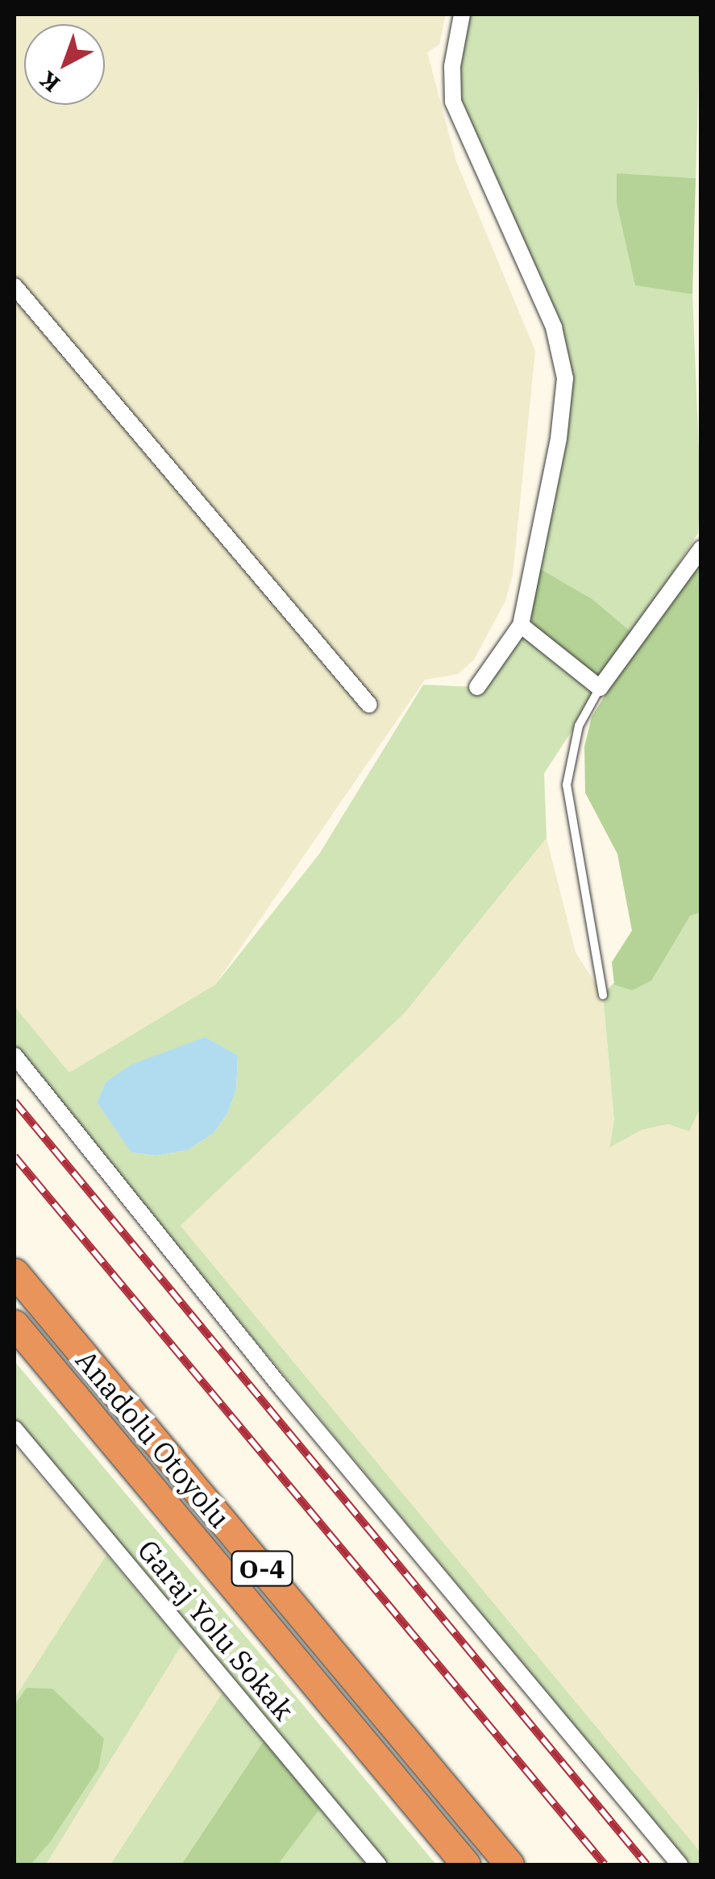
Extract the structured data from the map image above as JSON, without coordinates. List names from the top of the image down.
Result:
{
  "streets": {
    "highway": ["Anadolu Otoyolu", "O-4"],
    "street": ["Garaj Yolu Sokak"]
  },
  "north": "bottom left"
}
